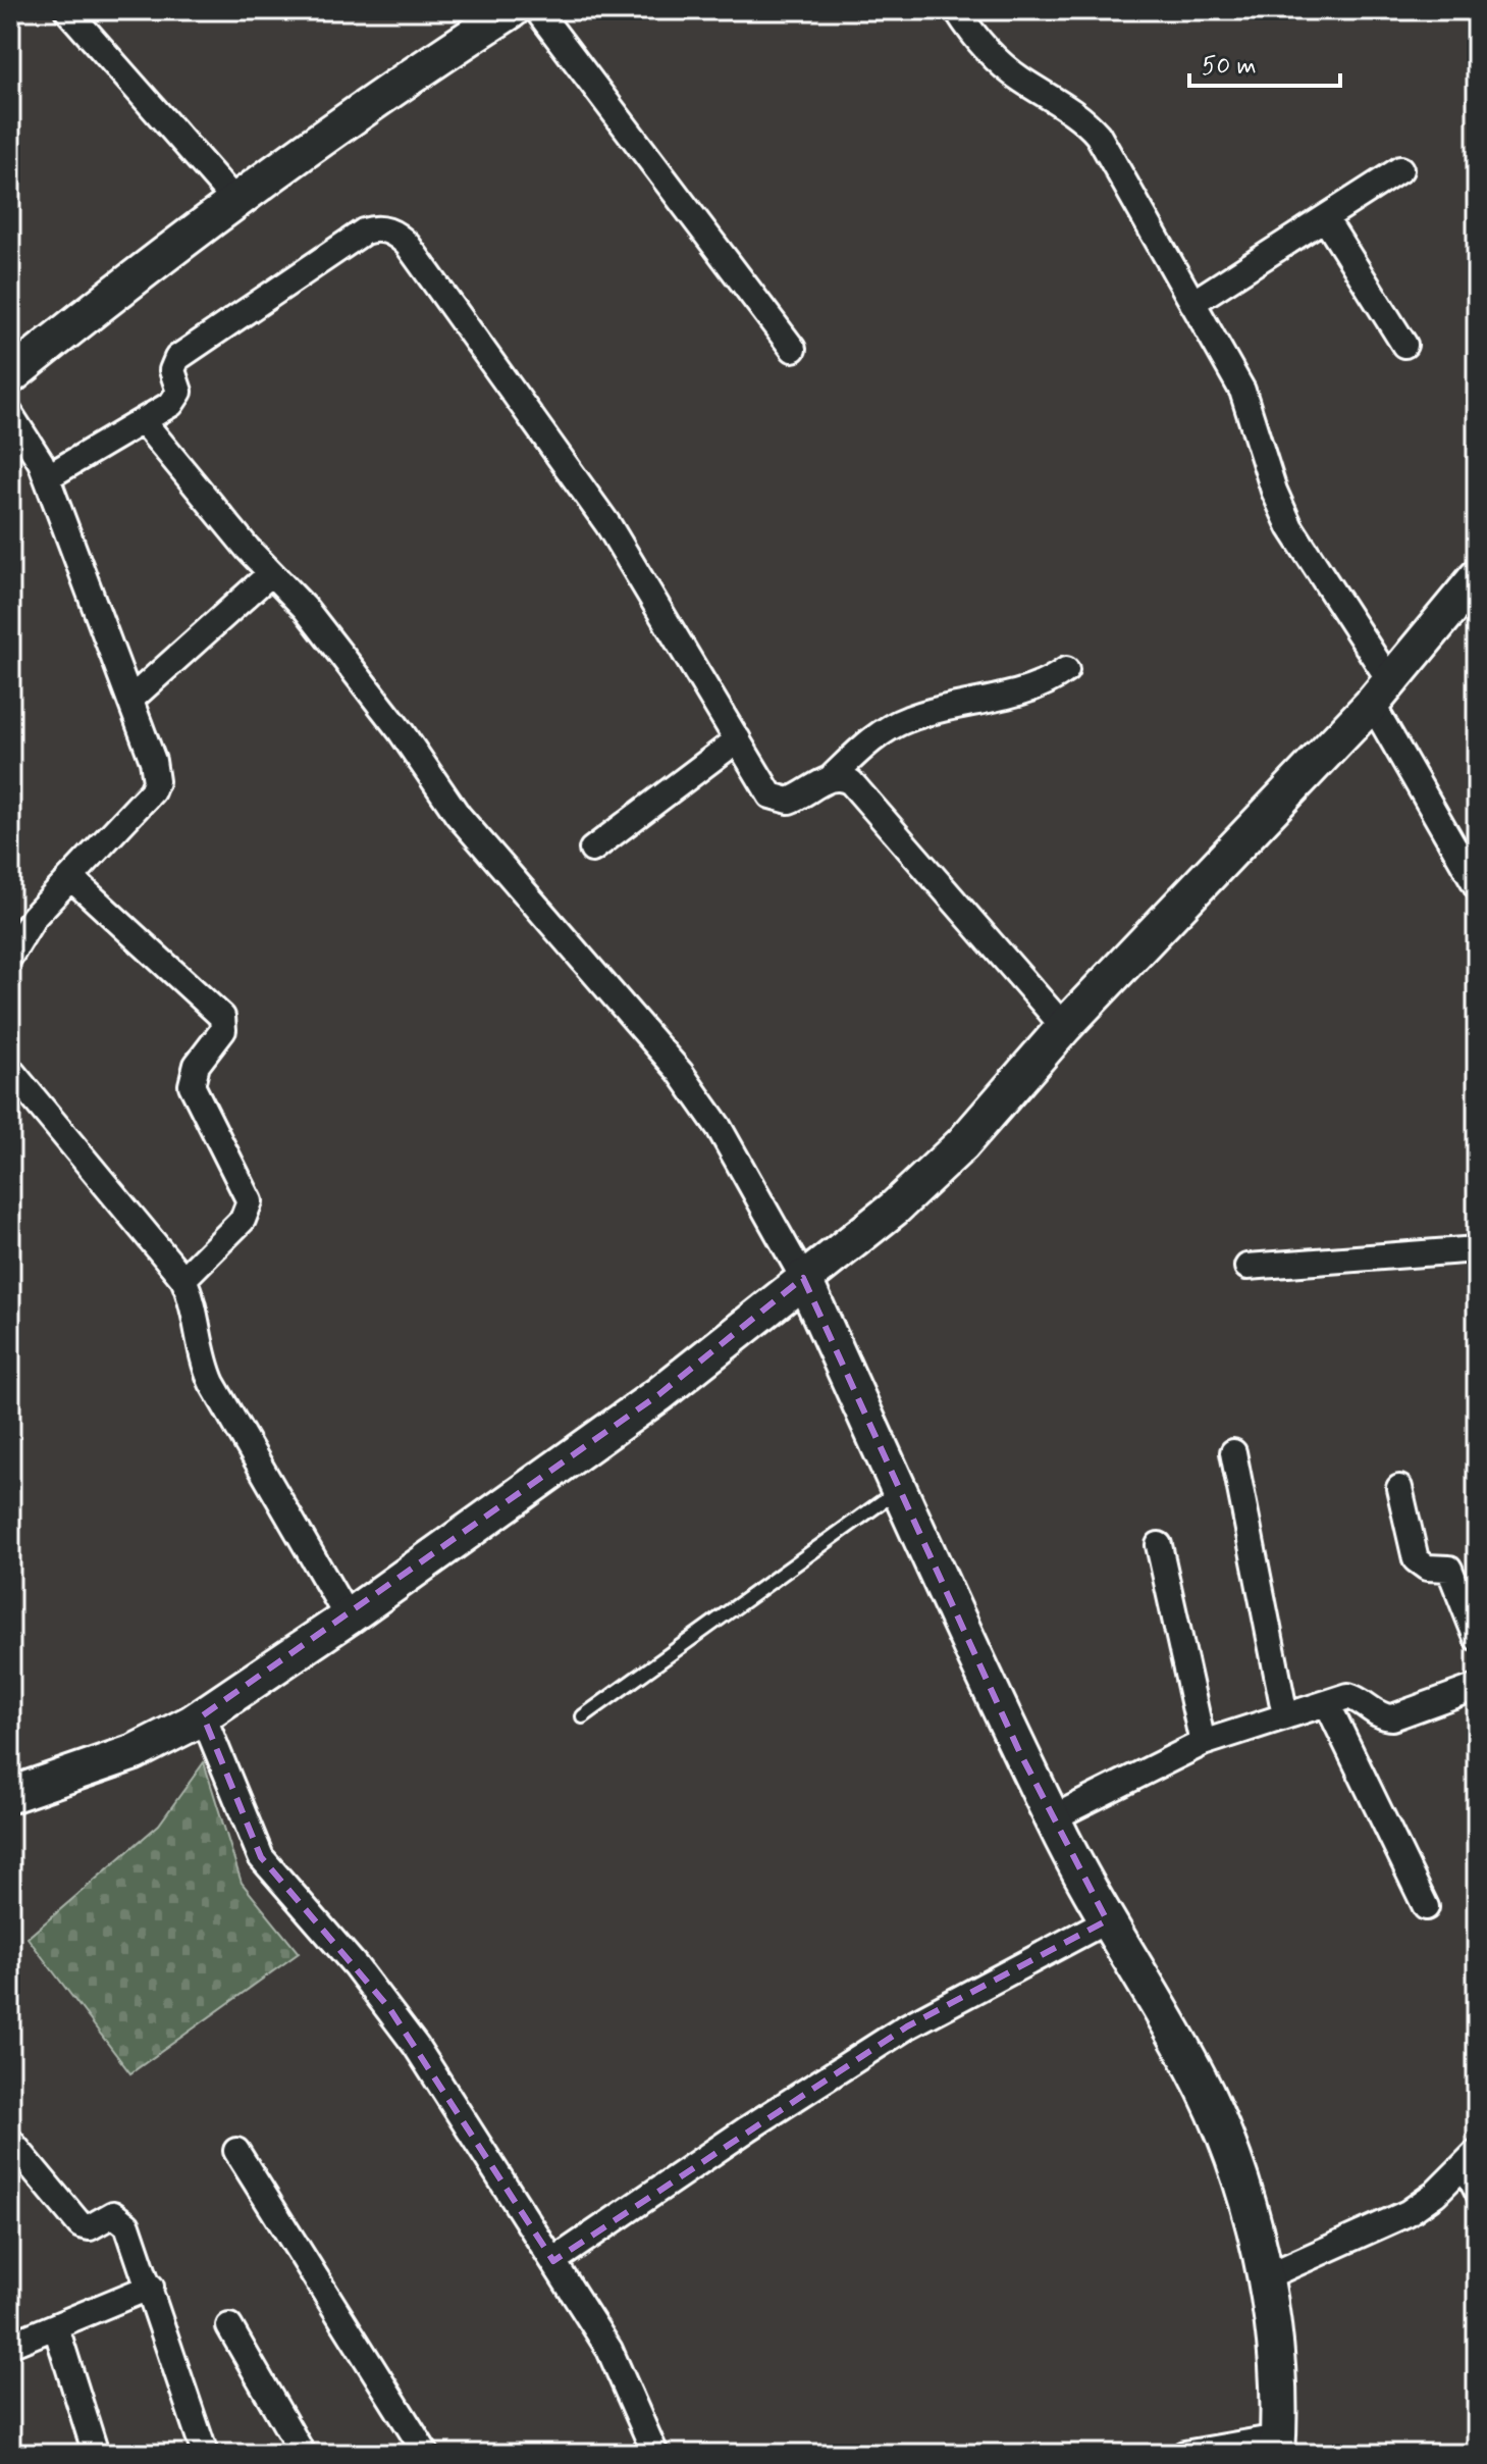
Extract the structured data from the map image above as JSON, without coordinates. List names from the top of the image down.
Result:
{
  "scale_bar": "50 m"
}
